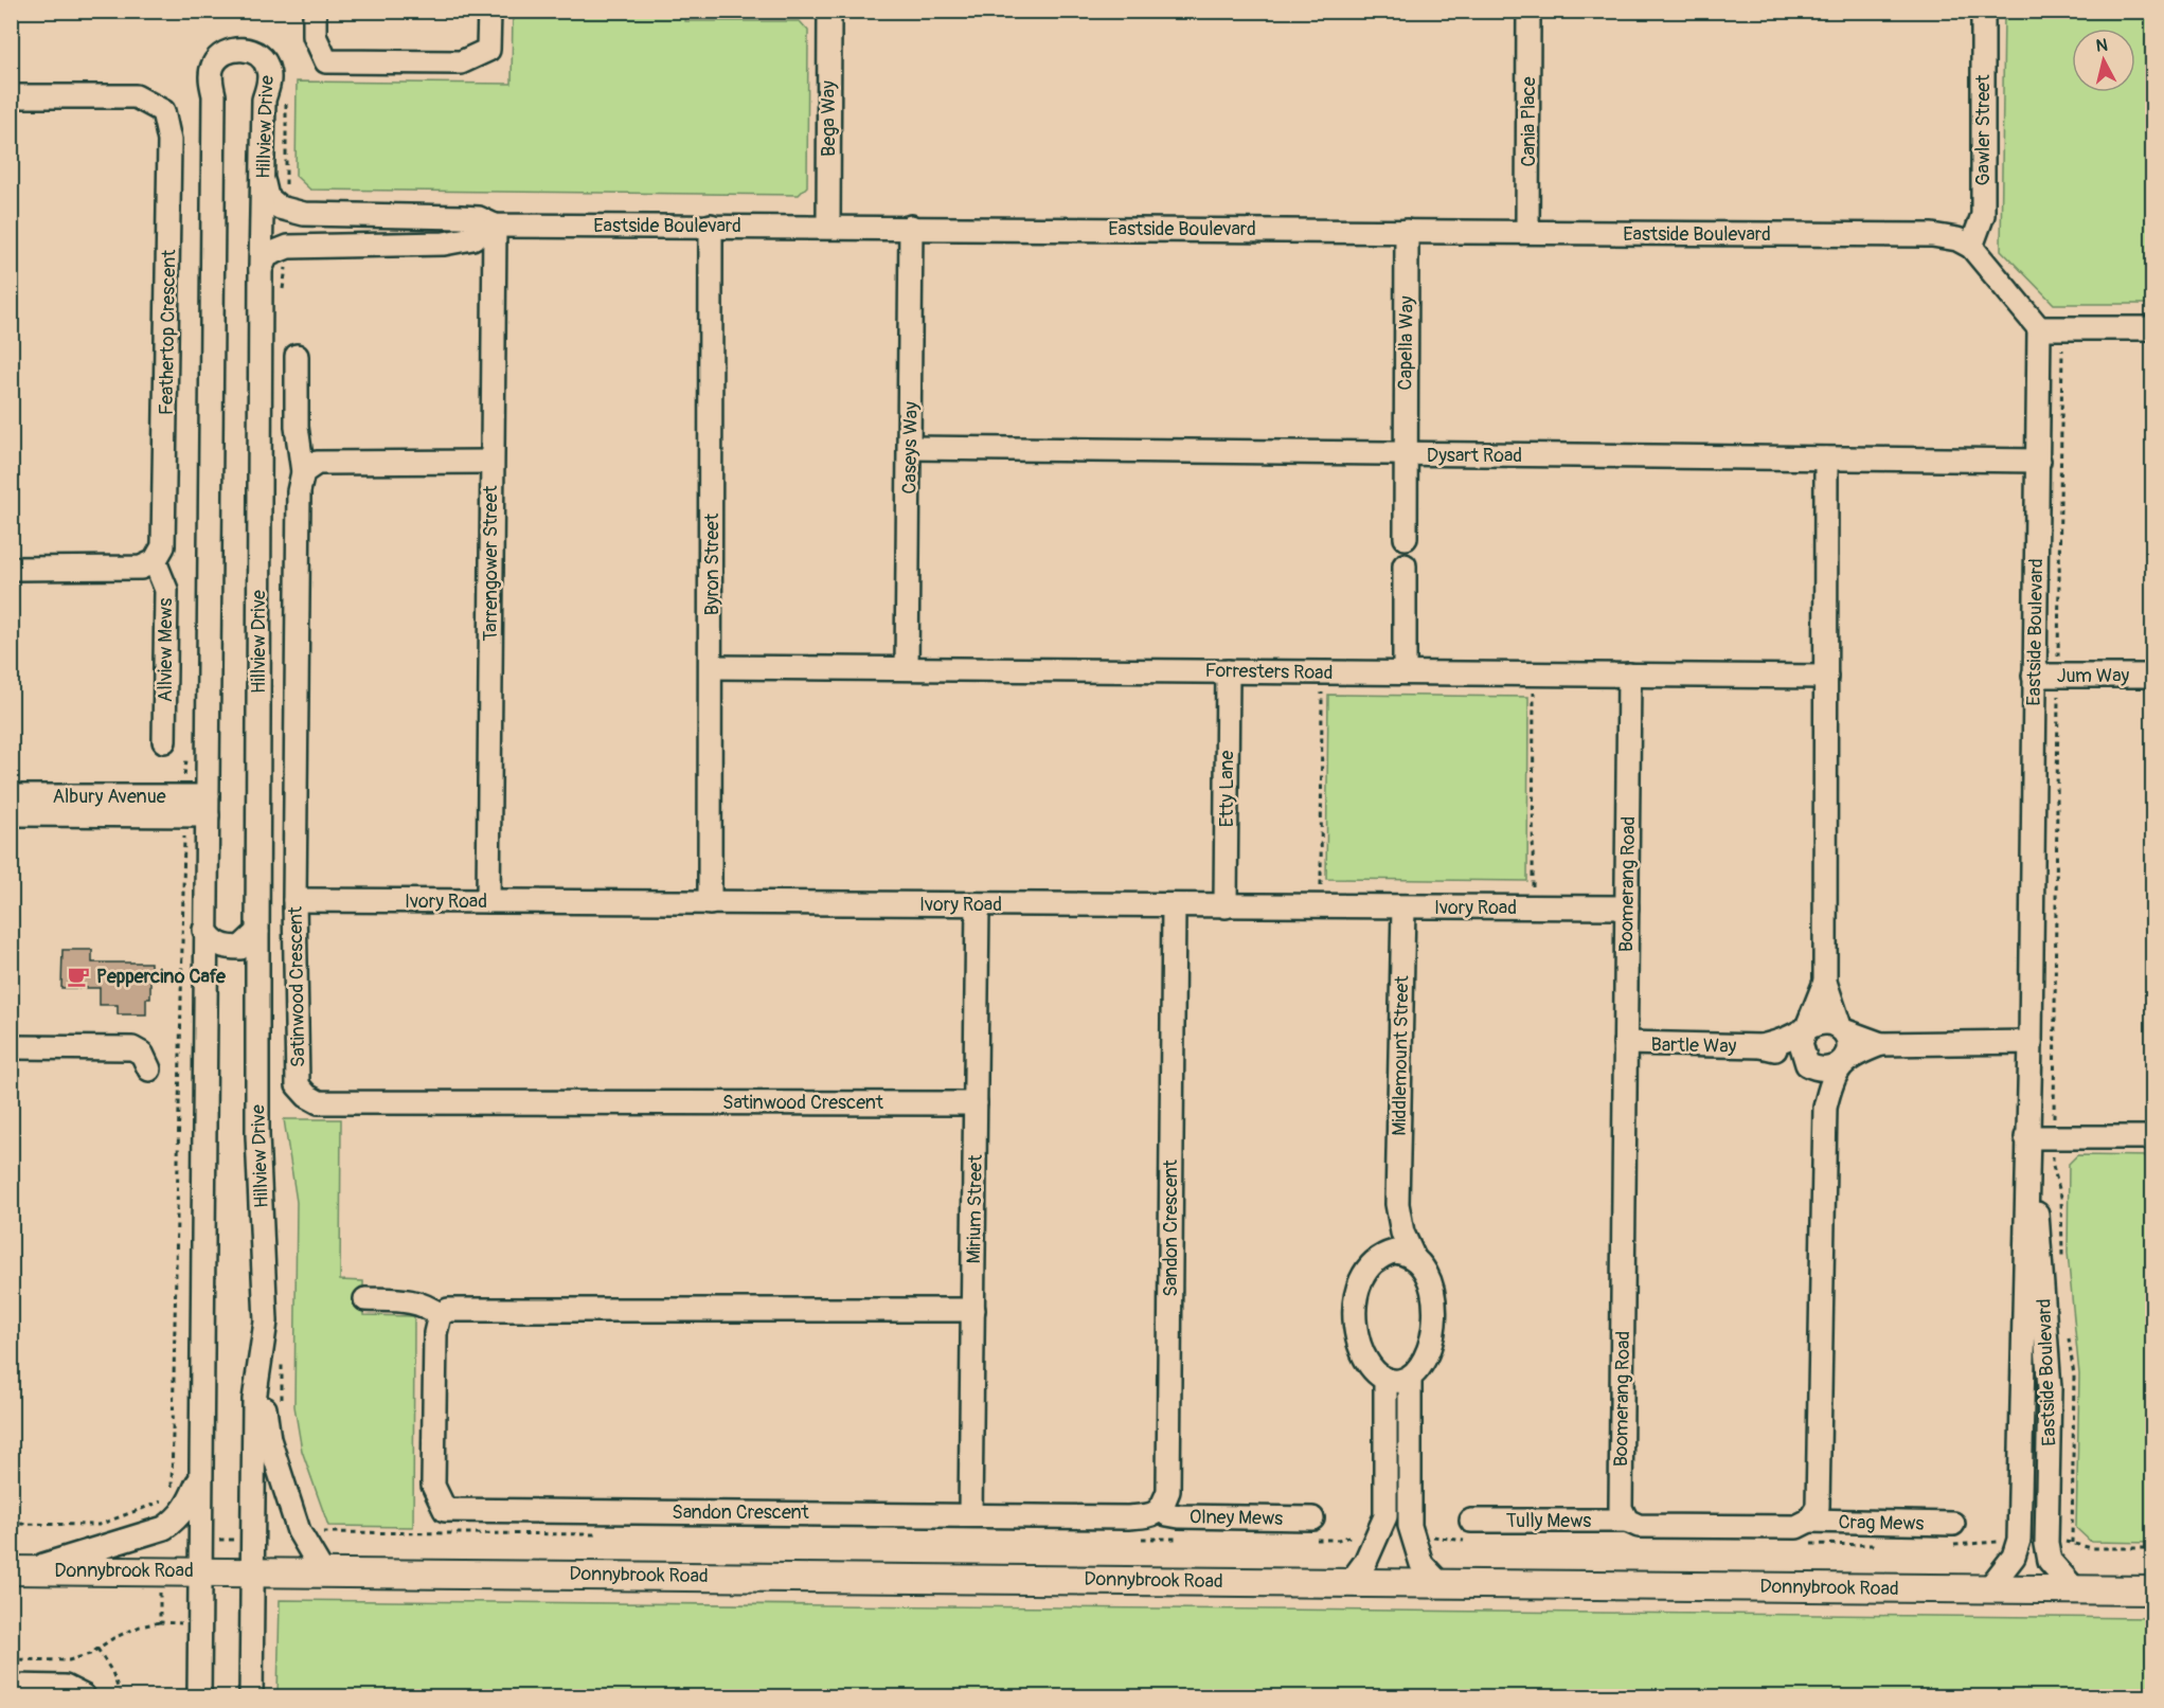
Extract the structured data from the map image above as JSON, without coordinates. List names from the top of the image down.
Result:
{
  "streets": {
    "main road": ["Donnybrook Road"],
    "street": [
      "Bega Way",
      "Cania Place",
      "Hillview Drive",
      "Gawler Street",
      "Eastside Boulevard",
      "Feathertop Crescent",
      "Capella Way",
      "Caseys Way",
      "Dysart Road",
      "Tarrengower Street",
      "Byron Street",
      "Allview Mews",
      "Forresters Road",
      "Jum Way",
      "Etty Lane",
      "Albury Avenue",
      "Boomerang Road",
      "Ivory Road",
      "Satinwood Crescent",
      "Bartle Way",
      "Middlemount Street",
      "Mirium Street",
      "Sandon Crescent",
      "Olney Mews",
      "Tully Mews",
      "Crag Mews"
    ]
  },
  "crossings": [
    ["Bega Way", "Eastside Boulevard"],
    ["Cania Place", "Eastside Boulevard"],
    ["Hillview Drive", "Albury Avenue"],
    ["Hillview Drive", "Donnybrook Road"],
    ["Gawler Street", "Eastside Boulevard"],
    ["Eastside Boulevard", "Capella Way"],
    ["Eastside Boulevard", "Caseys Way"],
    ["Eastside Boulevard", "Dysart Road"],
    ["Eastside Boulevard", "Tarrengower Street"],
    ["Eastside Boulevard", "Byron Street"],
    ["Eastside Boulevard", "Jum Way"],
    ["Eastside Boulevard", "Donnybrook Road"],
    ["Feathertop Crescent", "Allview Mews"],
    ["Capella Way", "Dysart Road"],
    ["Caseys Way", "Dysart Road"],
    ["Caseys Way", "Forresters Road"],
    ["Tarrengower Street", "Ivory Road"],
    ["Byron Street", "Forresters Road"],
    ["Byron Street", "Ivory Road"],
    ["Forresters Road", "Etty Lane"],
    ["Forresters Road", "Boomerang Road"],
    ["Etty Lane", "Ivory Road"],
    ["Boomerang Road", "Ivory Road"],
    ["Boomerang Road", "Bartle Way"],
    ["Boomerang Road", "Tully Mews"],
    ["Ivory Road", "Satinwood Crescent"],
    ["Ivory Road", "Middlemount Street"],
    ["Ivory Road", "Mirium Street"],
    ["Ivory Road", "Sandon Crescent"],
    ["Satinwood Crescent", "Mirium Street"],
    ["Mirium Street", "Sandon Crescent"],
    ["Sandon Crescent", "Olney Mews"]
  ],
  "places": {
    "cafe": ["Peppercino Cafe"]
  },
  "north": "top"
}
